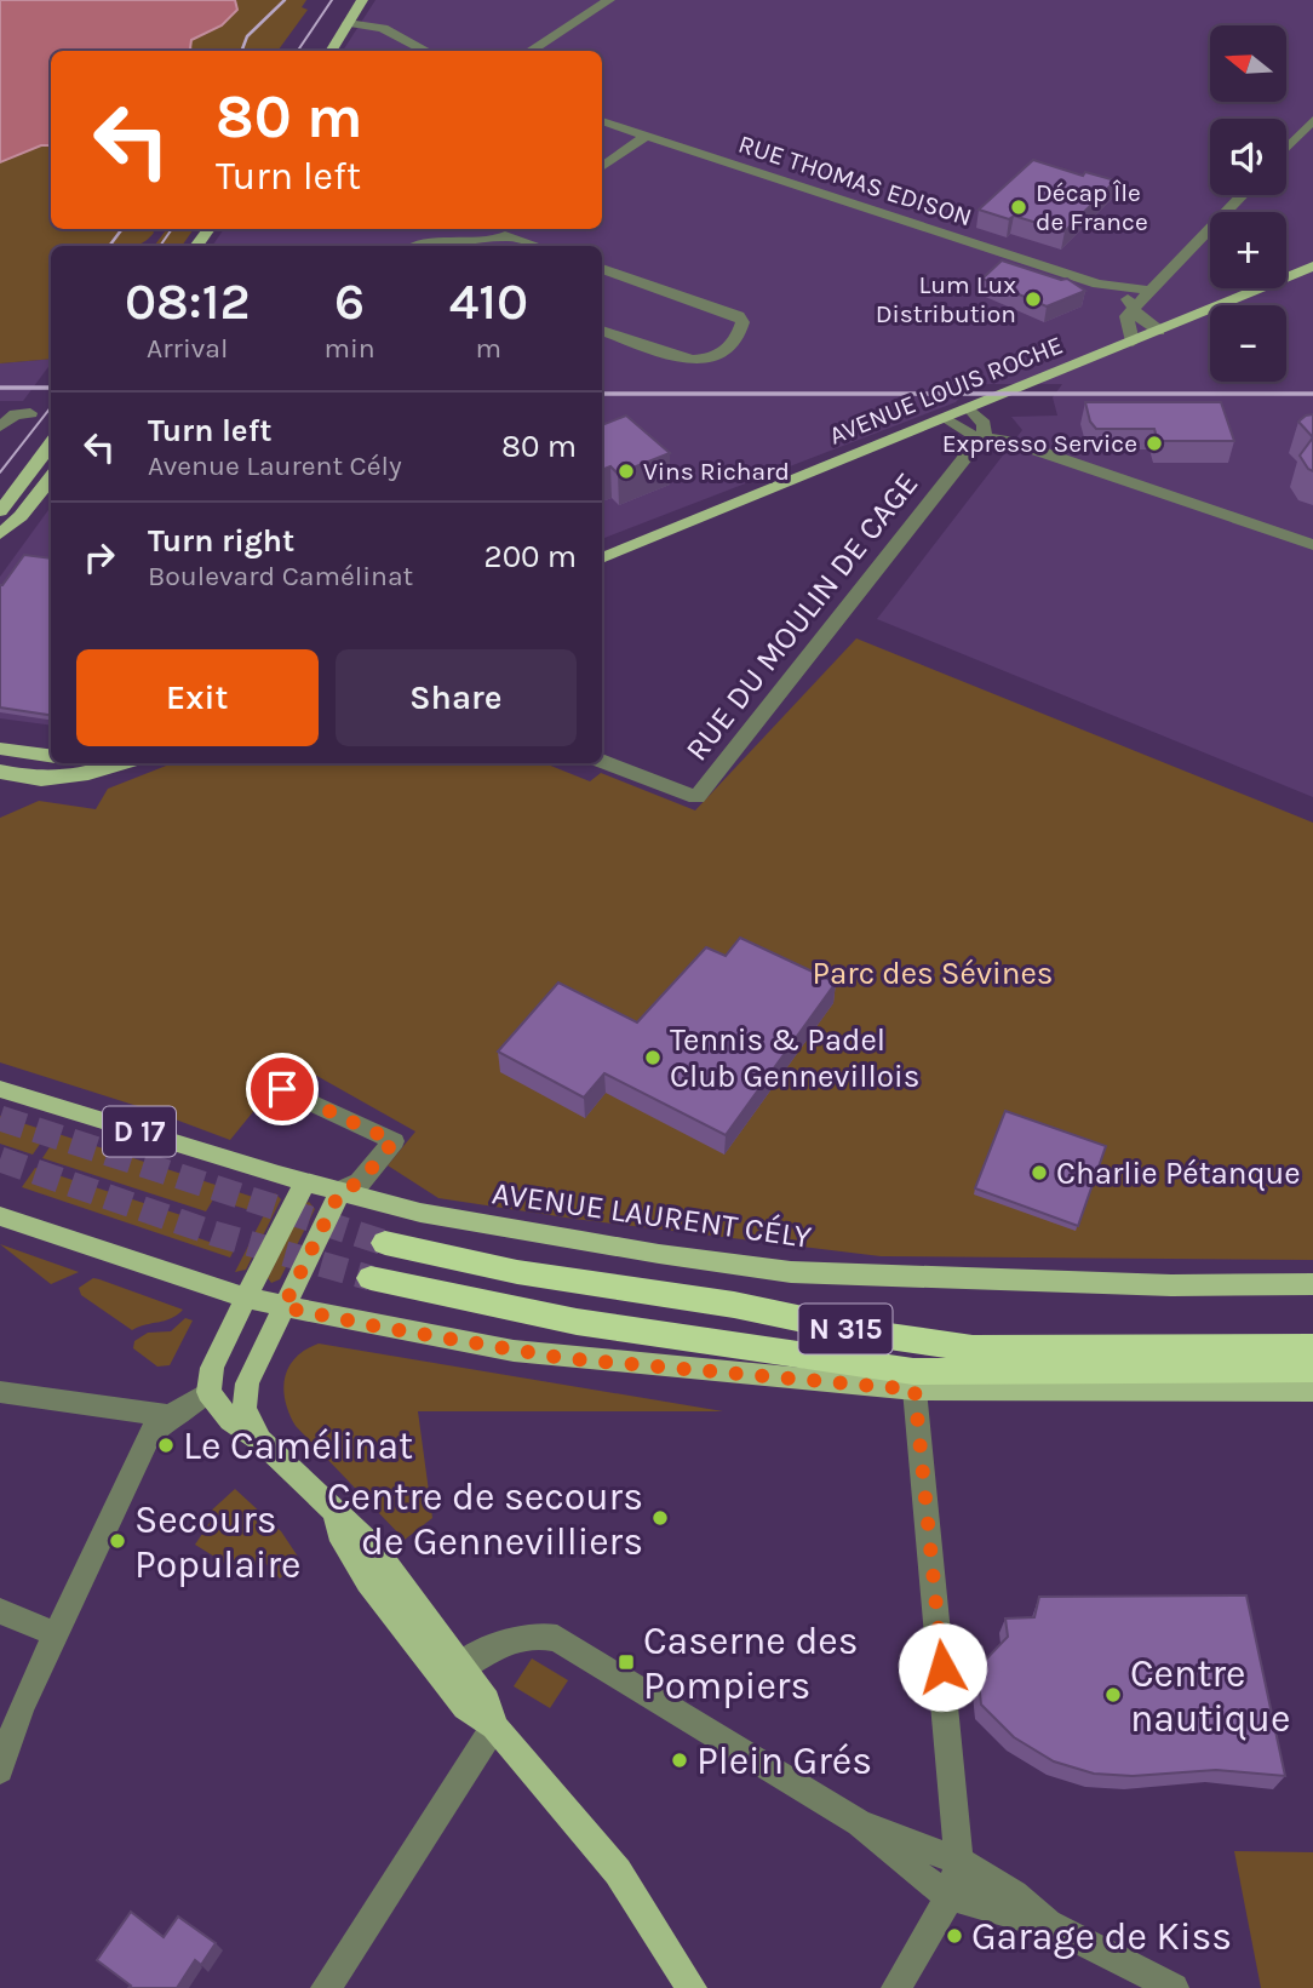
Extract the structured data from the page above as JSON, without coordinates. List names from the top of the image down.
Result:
{
  "streets": {
    "highway": ["N 315"],
    "main road": ["AVENUE LOUIS ROCHE", "D 17", "AVENUE LAURENT CÉLY"],
    "street": ["RUE THOMAS EDISON", "RUE DU MOULIN DE CAGE"]
  },
  "parks": ["Parc des Sévines"],
  "places": {
    "other": [
      "Décap Île de France",
      "Lum Lux Distribution",
      "Expresso Service",
      "Vins Richard",
      "Tennis & Padel Club Gennevillois",
      "Charlie Pétanque",
      "Le Camélinat",
      "Centre de secours de Gennevilliers",
      "Secours Populaire",
      "Centre nautique",
      "Plein Grés",
      "Garage de Kiss"
    ],
    "transit": ["Caserne des Pompiers"]
  },
  "north": "left",
  "page": {
    "map_buttons": ["+", "−"],
    "turn": ["80 m", "Turn left"],
    "eta": [
      "08:12",
      "Arrival",
      "6",
      "min",
      "410",
      "m"
    ],
    "list": [
      {
        "name": "Turn left",
        "note": "Avenue Laurent Cély",
        "value": "80 m"
      },
      {
        "name": "Turn right",
        "note": "Boulevard Camélinat",
        "value": "200 m"
      }
    ],
    "buttons": ["Exit", "Share"]
  }
}
